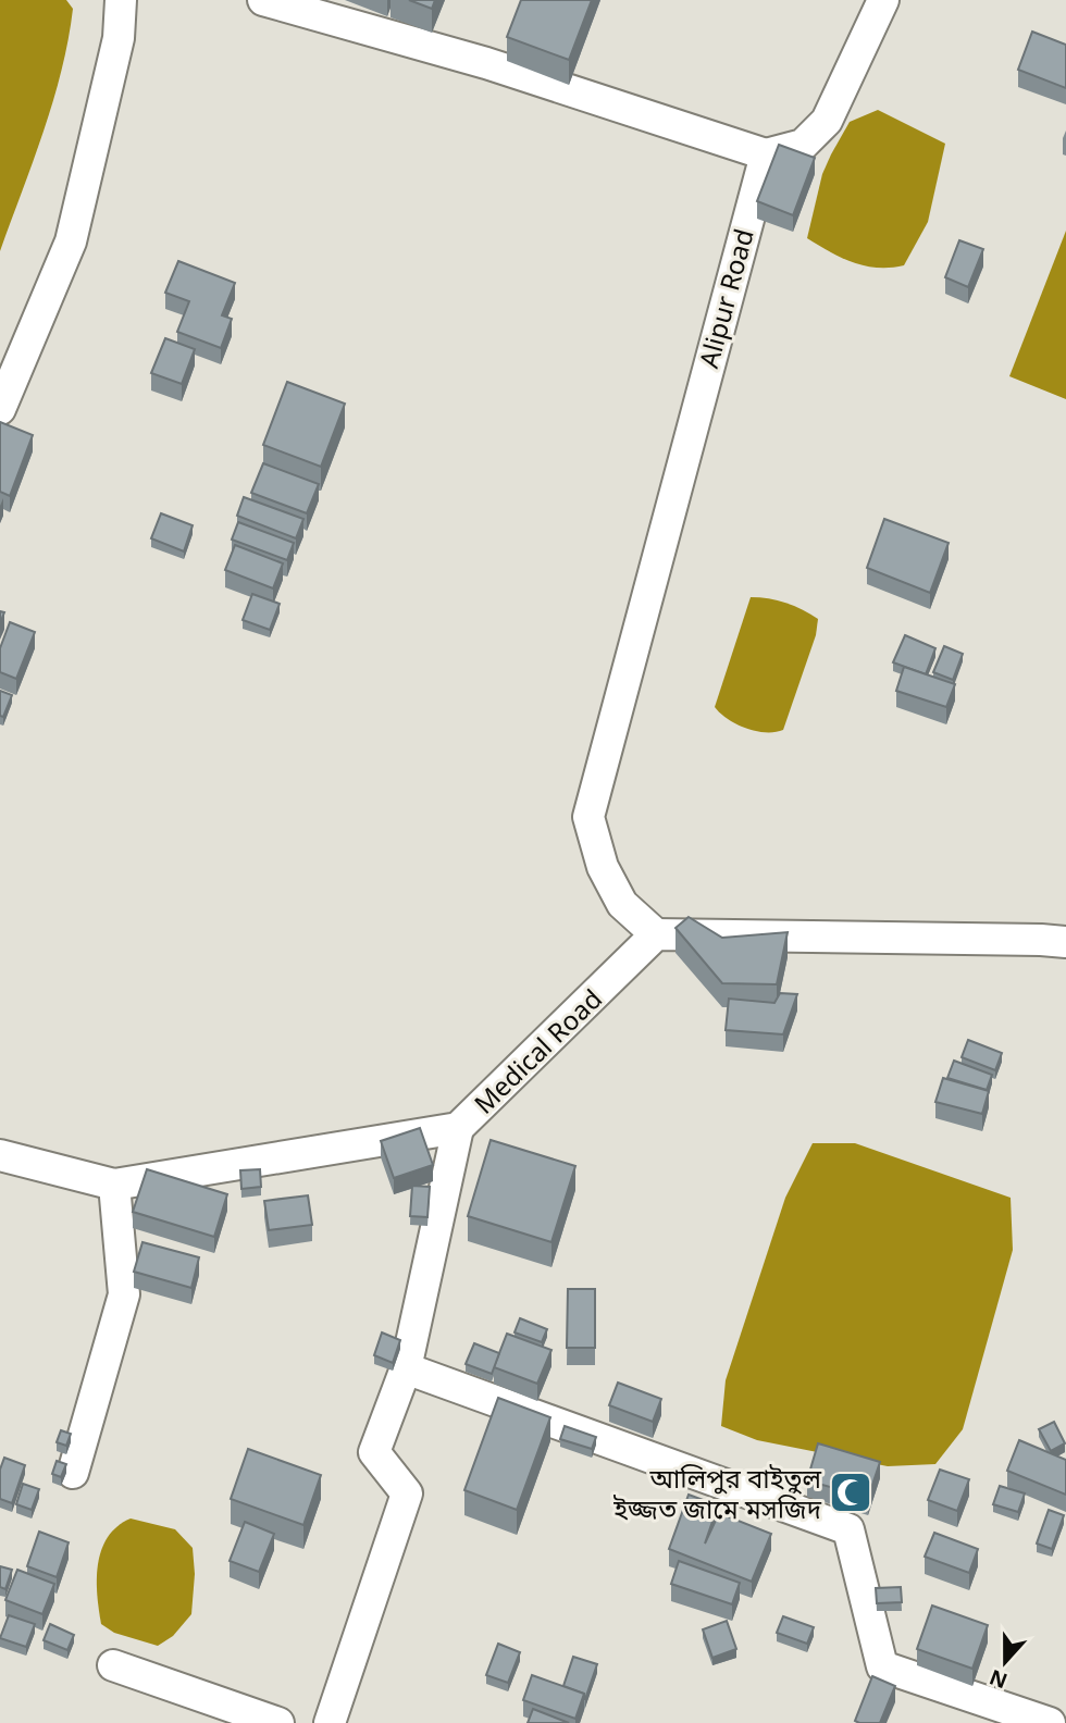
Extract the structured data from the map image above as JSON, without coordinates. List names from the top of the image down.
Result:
{
  "streets": {
    "street": ["Alipur Road", "Medical Road"]
  },
  "crossings": [
    ["Alipur Road", "Medical Road"]
  ],
  "places": {
    "mosque": ["আলিপুর বাইতুল ইজ্জত জামে মসজিদ"]
  },
  "north": "bottom"
}
